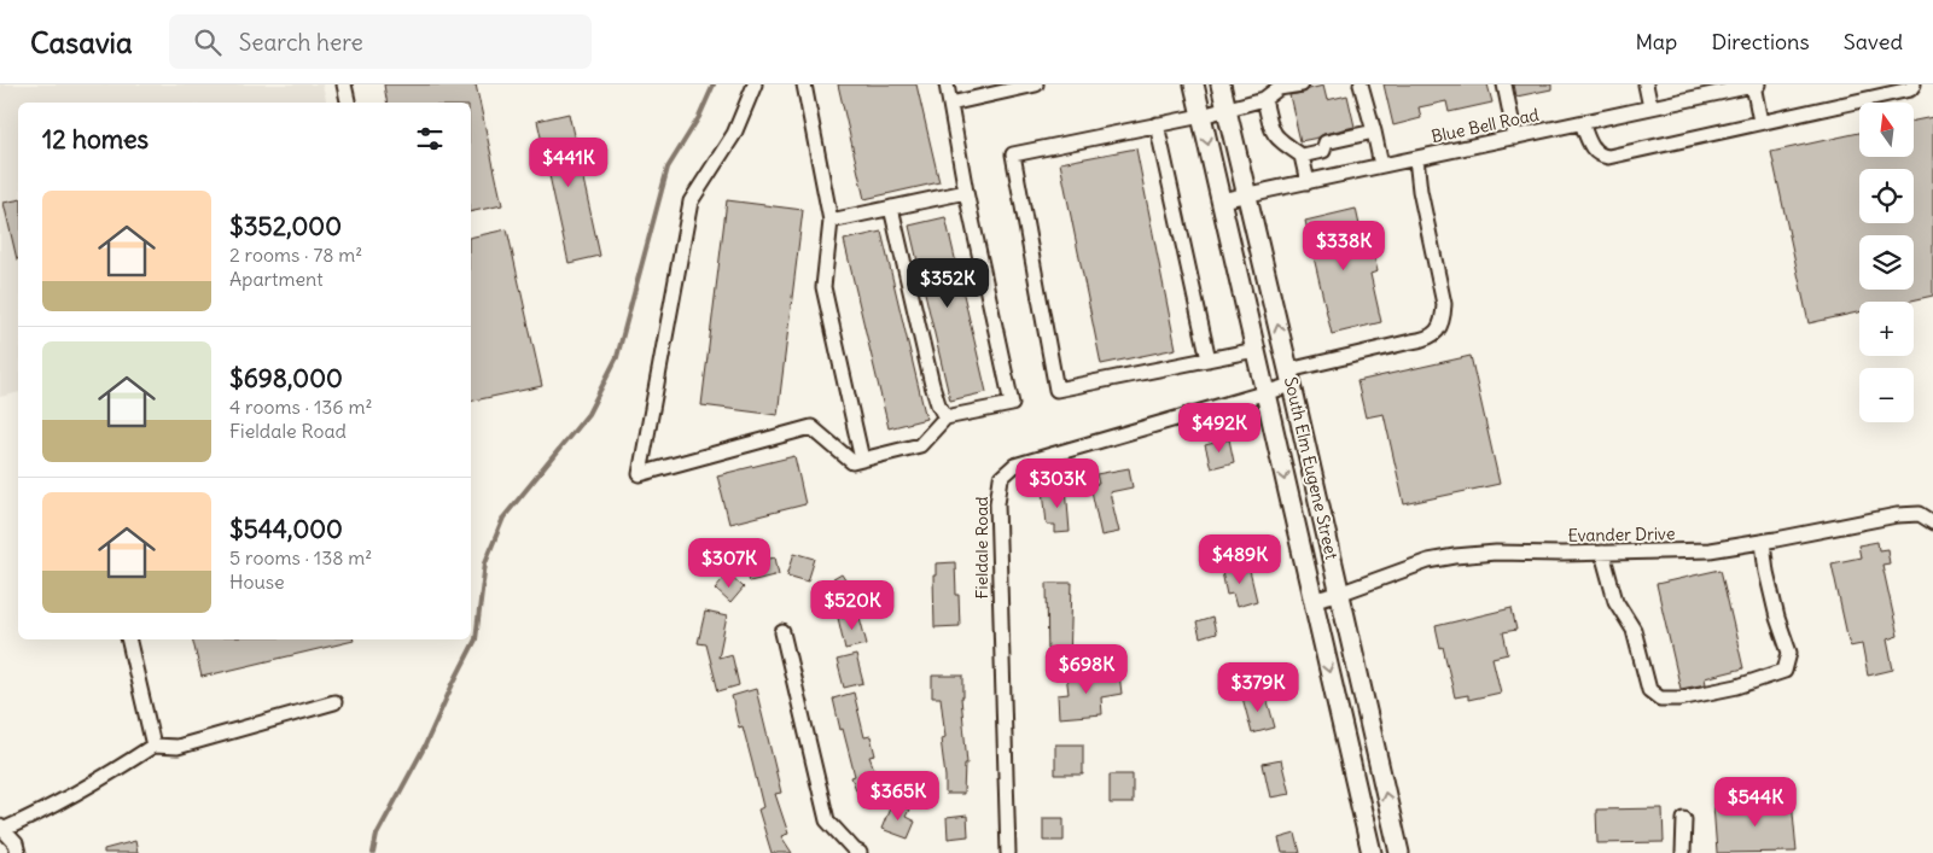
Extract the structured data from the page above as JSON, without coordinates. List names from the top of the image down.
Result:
{
  "streets": {
    "main road": ["South Elm Eugene Street"],
    "street": ["Blue Bell Road", "Evander Drive", "Fieldale Road"]
  },
  "crossings": [
    ["Blue Bell Road", "South Elm Eugene Street"],
    ["Blue Bell Road", "Fieldale Road"],
    ["South Elm Eugene Street", "Evander Drive"],
    ["South Elm Eugene Street", "Fieldale Road"]
  ],
  "north": "top",
  "page": {
    "header": "Casavia",
    "search": "Search here",
    "nav": ["Map", "Directions", "Saved"],
    "map_buttons": ["+", "−"],
    "heading": "12 homes",
    "price": [
      "$441K",
      "$338K",
      "$352K",
      "$492K",
      "$303K",
      "$489K",
      "$307K",
      "$520K",
      "$698K",
      "$379K",
      "$365K",
      "$544K"
    ],
    "list": [
      {
        "name": "$352,000",
        "note": "2 rooms · 78 m² · Apartment"
      },
      {
        "name": "$698,000",
        "note": "4 rooms · 136 m² · Fieldale Road"
      },
      {
        "name": "$544,000",
        "note": "5 rooms · 138 m² · House"
      }
    ]
  }
}
